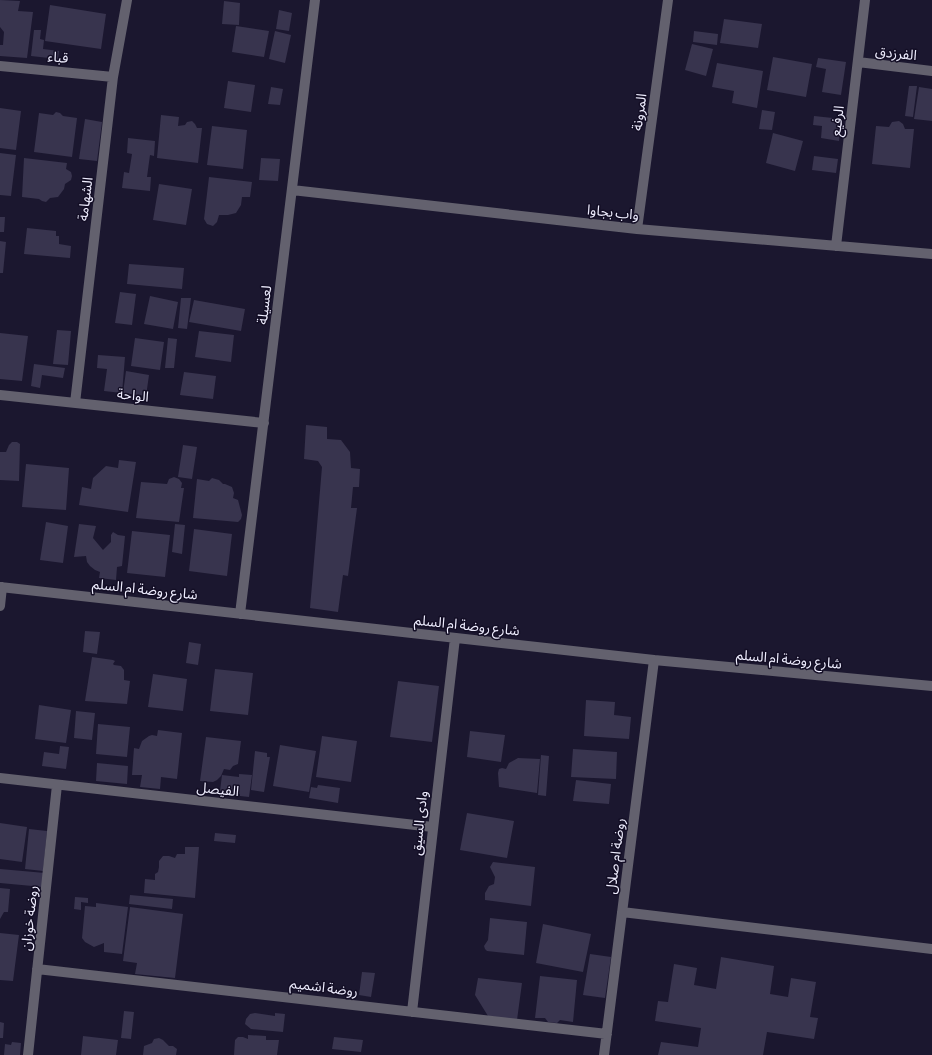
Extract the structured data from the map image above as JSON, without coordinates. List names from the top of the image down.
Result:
{
  "streets": {
    "street": [
      "الفرزدق",
      "قباء",
      "المرونة",
      "الرفيع",
      "الشهامة",
      "واب بجاوا",
      "لعسيلة",
      "الواحة",
      "شارع روضة ام السلم",
      "الفيصل",
      "وادى السيق",
      "روضة ام صلال",
      "روضة خوزان",
      "روضة اشميم"
    ]
  },
  "crossings": [
    ["الفرزدق", "الرفيع"],
    ["قباء", "الشهامة"],
    ["المرونة", "واب بجاوا"],
    ["الرفيع", "واب بجاوا"],
    ["الشهامة", "الواحة"],
    ["واب بجاوا", "لعسيلة"],
    ["لعسيلة", "الواحة"],
    ["لعسيلة", "شارع روضة ام السلم"],
    ["شارع روضة ام السلم", "وادى السيق"],
    ["شارع روضة ام السلم", "روضة ام صلال"],
    ["الفيصل", "وادى السيق"],
    ["الفيصل", "روضة خوزان"],
    ["وادى السيق", "روضة اشميم"],
    ["روضة ام صلال", "روضة اشميم"],
    ["روضة خوزان", "روضة اشميم"]
  ]
}
